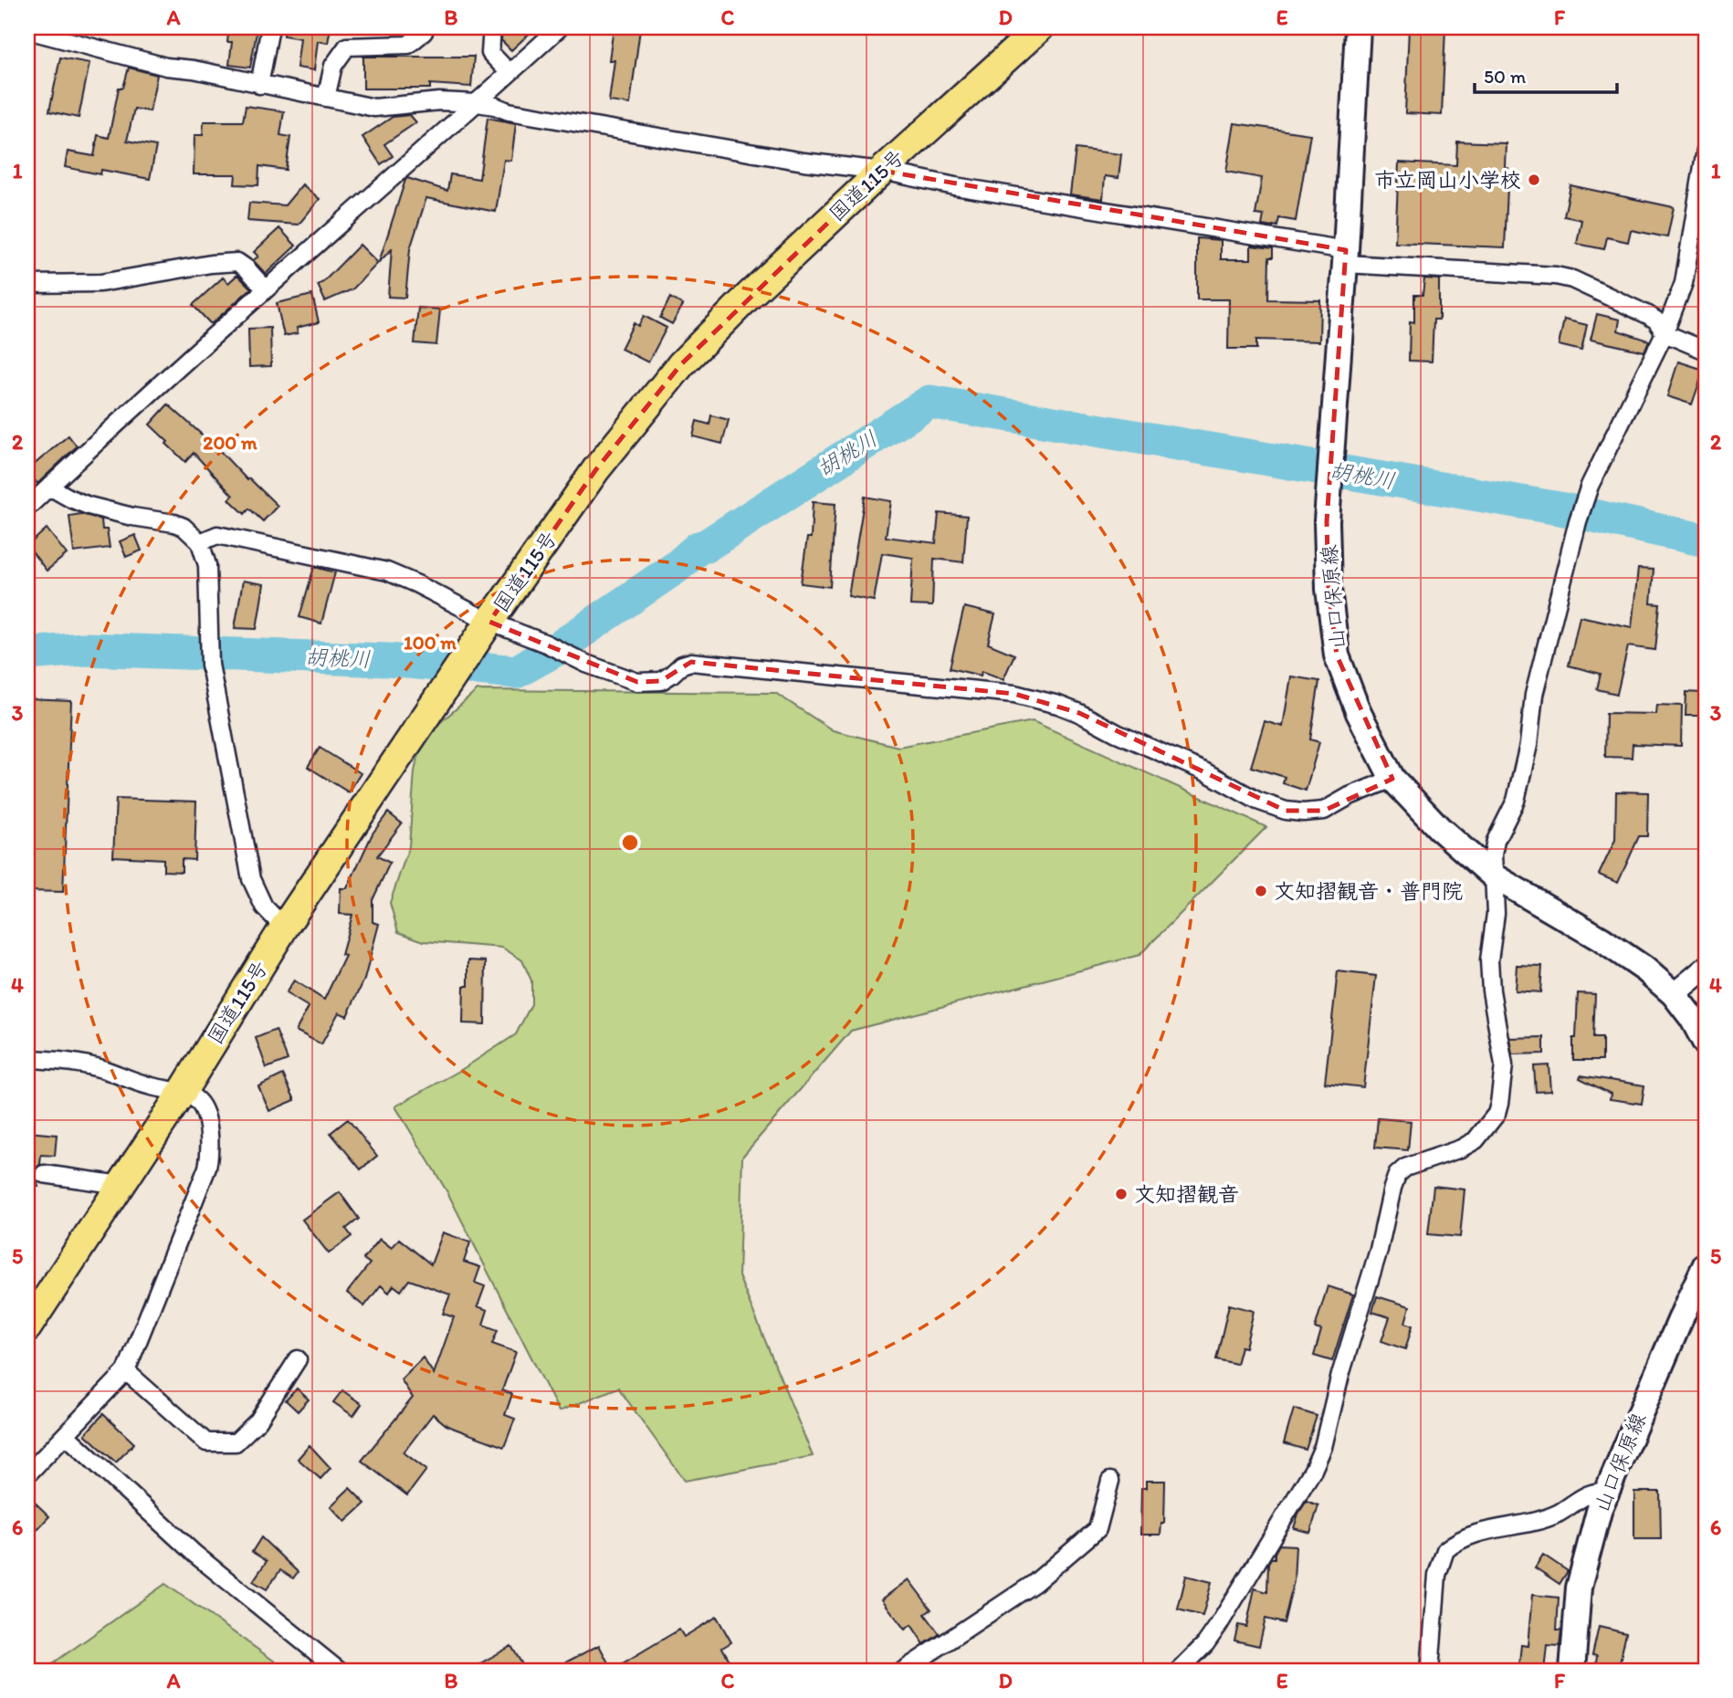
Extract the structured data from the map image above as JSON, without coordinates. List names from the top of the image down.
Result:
{
  "streets": {
    "highway": ["国道115号"],
    "main road": ["山口保原線"]
  },
  "water": ["胡桃川"],
  "places": ["市立岡山小学校", "文知摺観音・普門院", "文知摺観音"],
  "scale_bar": "50 m",
  "grid": {
    "columns": [
      "A",
      "B",
      "C",
      "D",
      "E",
      "F"
    ],
    "rows": [
      "1",
      "2",
      "3",
      "4",
      "5",
      "6"
    ]
  },
  "rings": ["200 m", "100 m"]
}
